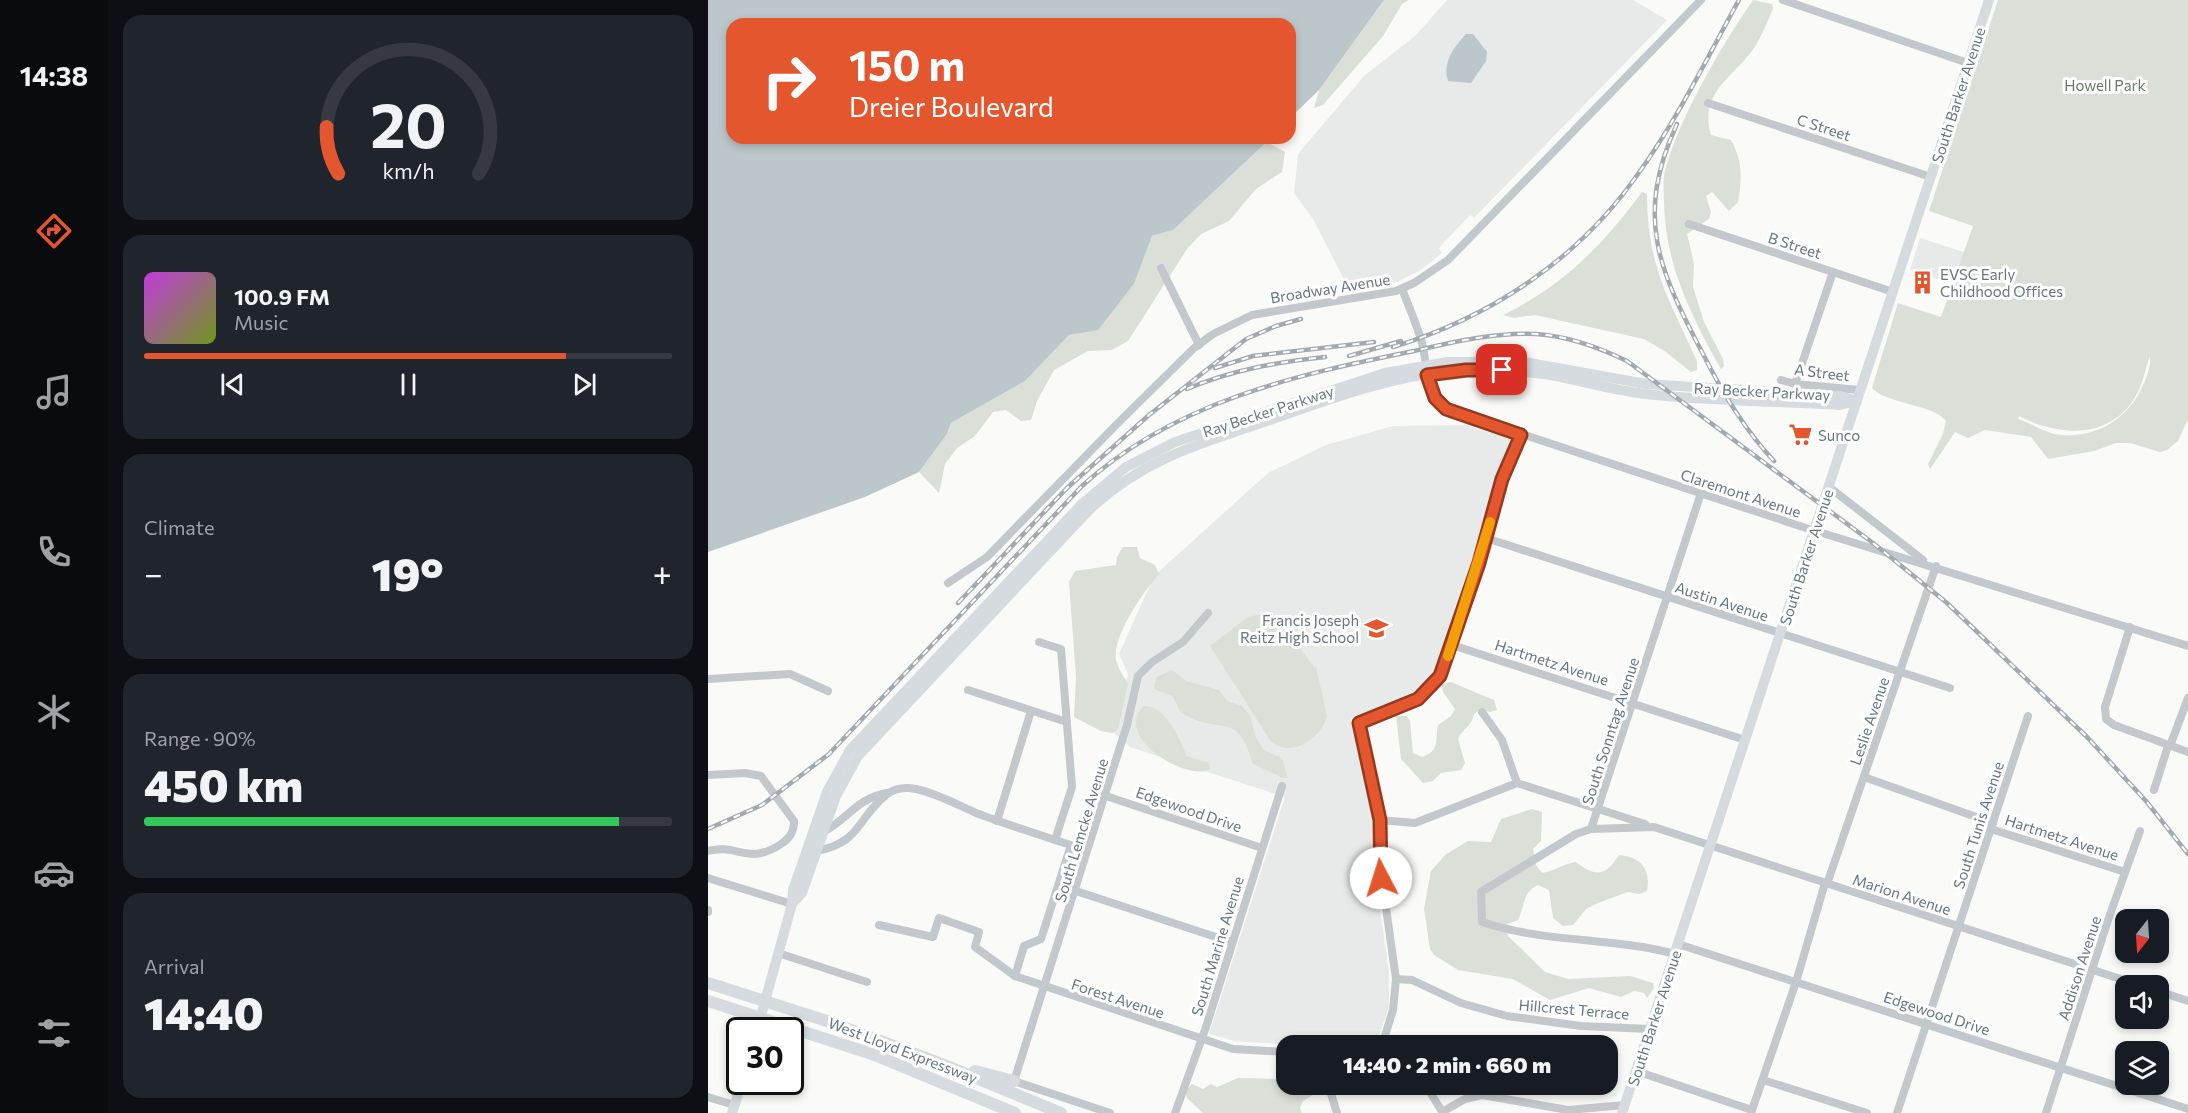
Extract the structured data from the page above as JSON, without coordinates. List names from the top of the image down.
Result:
{
  "streets": {
    "highway": ["West Lloyd Expressway"],
    "main road": ["South Barker Avenue", "Ray Becker Parkway"],
    "street": [
      "C Street",
      "B Street",
      "Broadway Avenue",
      "A Street",
      "Claremont Avenue",
      "Austin Avenue",
      "Hartmetz Avenue",
      "Leslie Avenue",
      "South Sonntag Avenue",
      "Edgewood Drive",
      "South Tunis Avenue",
      "South Lemcke Avenue",
      "Marion Avenue",
      "South Marine Avenue",
      "Addison Avenue",
      "Forest Avenue",
      "Hillcrest Terrace"
    ]
  },
  "crossings": [
    ["South Barker Avenue", "C Street"],
    ["South Barker Avenue", "B Street"],
    ["South Barker Avenue", "A Street"],
    ["South Barker Avenue", "Ray Becker Parkway"],
    ["South Barker Avenue", "Claremont Avenue"],
    ["South Barker Avenue", "Austin Avenue"],
    ["South Barker Avenue", "Hartmetz Avenue"],
    ["South Barker Avenue", "Edgewood Drive"],
    ["South Barker Avenue", "Marion Avenue"],
    ["South Barker Avenue", "Hillcrest Terrace"],
    ["Broadway Avenue", "Claremont Avenue"],
    ["A Street", "Ray Becker Parkway"],
    ["Ray Becker Parkway", "Claremont Avenue"],
    ["Claremont Avenue", "Leslie Avenue"],
    ["Claremont Avenue", "South Sonntag Avenue"],
    ["Austin Avenue", "Leslie Avenue"],
    ["Austin Avenue", "South Sonntag Avenue"],
    ["Hartmetz Avenue", "Leslie Avenue"],
    ["Hartmetz Avenue", "South Sonntag Avenue"],
    ["Hartmetz Avenue", "South Tunis Avenue"],
    ["Hartmetz Avenue", "Addison Avenue"],
    ["Leslie Avenue", "Edgewood Drive"],
    ["Leslie Avenue", "Marion Avenue"],
    ["South Sonntag Avenue", "Edgewood Drive"],
    ["South Sonntag Avenue", "Marion Avenue"],
    ["Edgewood Drive", "South Tunis Avenue"],
    ["Edgewood Drive", "South Lemcke Avenue"],
    ["Edgewood Drive", "Marion Avenue"],
    ["Edgewood Drive", "South Marine Avenue"],
    ["Edgewood Drive", "Addison Avenue"],
    ["South Tunis Avenue", "Marion Avenue"],
    ["South Lemcke Avenue", "Forest Avenue"],
    ["Marion Avenue", "Addison Avenue"],
    ["South Marine Avenue", "Forest Avenue"]
  ],
  "parks": ["Howell Park"],
  "places": {
    "building": ["EVSC Early Childhood Offices"],
    "supermarket": ["Sunco"],
    "school or university": ["Francis Joseph Reitz High School"]
  },
  "north": "bottom",
  "page": {
    "tabs": "14:38",
    "turn": ["150 m", "Dreier Boulevard"],
    "song": ["100.9 FM", "Music"],
    "tile": [
      "Climate",
      ["Range · 90%", "450 km"],
      ["Arrival", "14:40"]
    ],
    "heat": ["−", "19°", "+"],
    "limit": "30",
    "trip": "14:40 · 2 min · 660 m",
    "gauge": ["20", "km/h"]
  }
}
